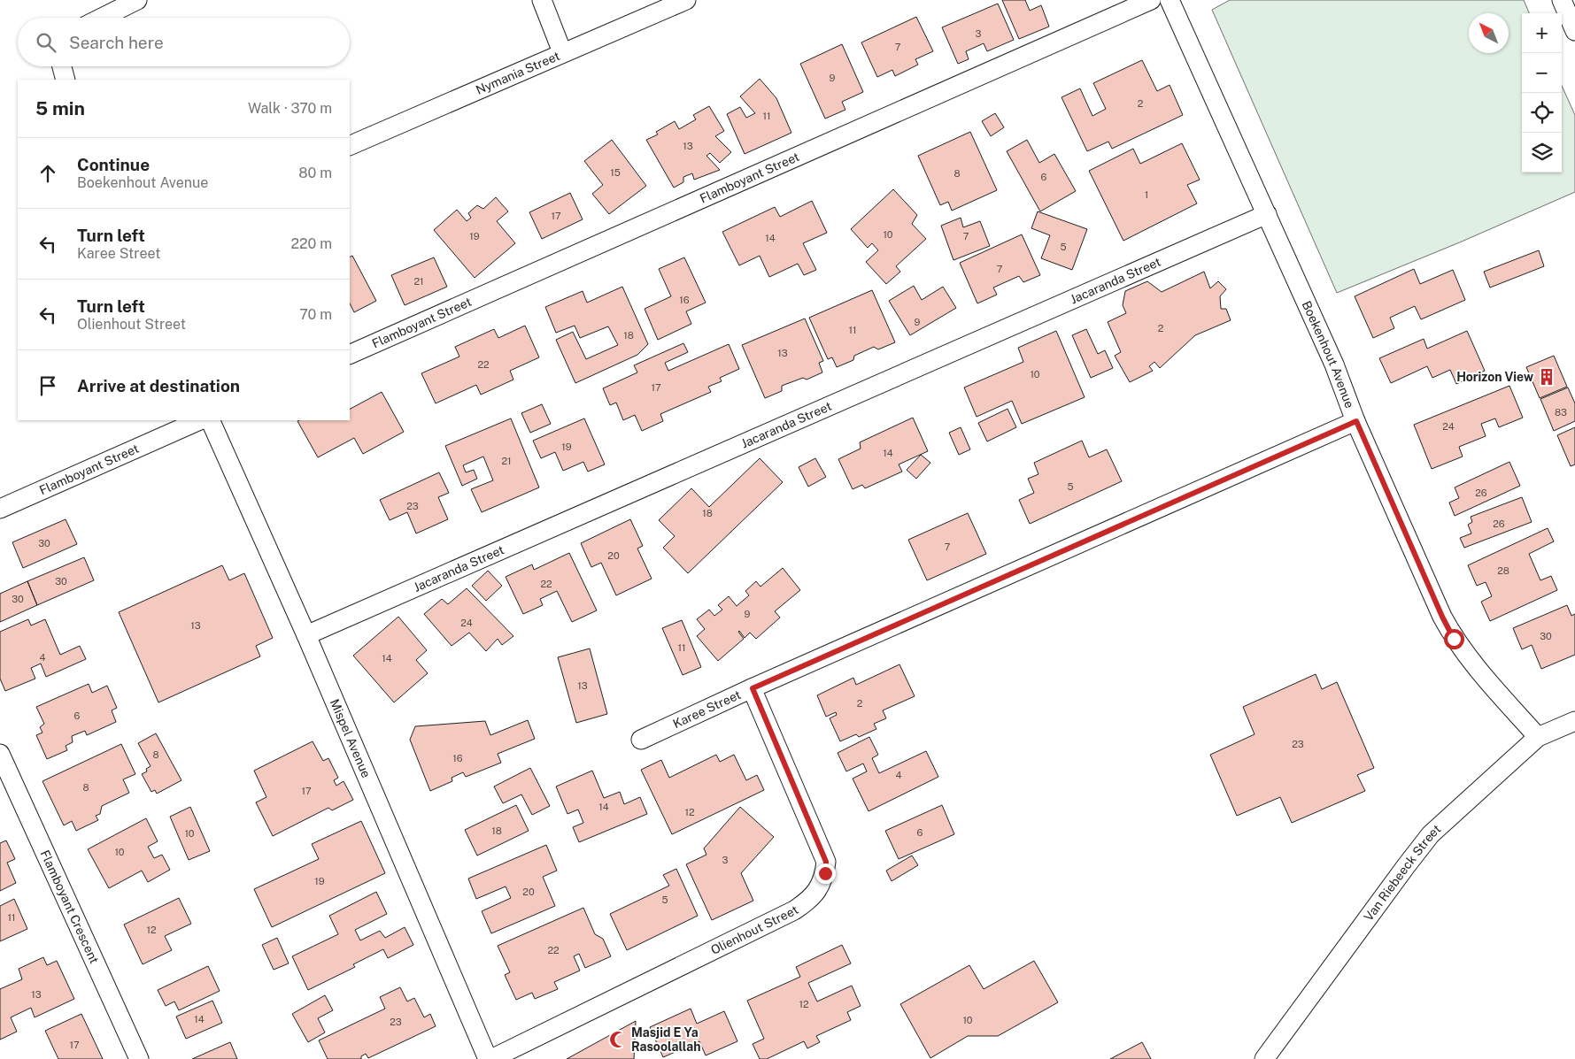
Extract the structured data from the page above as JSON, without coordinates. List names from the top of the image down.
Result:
{
  "streets": {
    "street": [
      "Nymania Street",
      "Flamboyant Street",
      "Jacaranda Street",
      "Boekenhout Avenue",
      "Karee Street",
      "Mispel Avenue",
      "Van Riebeeck Street",
      "Flamboyant Crescent",
      "Olienhout Street"
    ]
  },
  "crossings": [
    ["Jacaranda Street", "Boekenhout Avenue"],
    ["Jacaranda Street", "Mispel Avenue"],
    ["Boekenhout Avenue", "Karee Street"],
    ["Boekenhout Avenue", "Van Riebeeck Street"],
    ["Karee Street", "Olienhout Street"],
    ["Mispel Avenue", "Olienhout Street"]
  ],
  "places": {
    "building": ["Horizon View"],
    "mosque": ["Masjid E Ya Rasoolallah"]
  },
  "house_numbers": [
    "3",
    "7",
    "9",
    "2",
    "11",
    "13",
    "15",
    "8",
    "6",
    "1",
    "17",
    "10",
    "19",
    "7",
    "14",
    "5",
    "7",
    "21",
    "16",
    "9",
    "2",
    "11",
    "18",
    "13",
    "22",
    "10",
    "17",
    "83",
    "24",
    "19",
    "14",
    "21",
    "5",
    "26",
    "23",
    "18",
    "26",
    "30",
    "7",
    "20",
    "28",
    "30",
    "22",
    "30",
    "9",
    "24",
    "13",
    "30",
    "11",
    "4",
    "14",
    "13",
    "2",
    "6",
    "23",
    "8",
    "16",
    "4",
    "8",
    "17",
    "14",
    "12",
    "18",
    "6",
    "10",
    "10",
    "3",
    "19",
    "20",
    "5",
    "11",
    "12",
    "22",
    "13",
    "12",
    "14",
    "10",
    "23",
    "17"
  ],
  "north": "top left",
  "page": {
    "map_buttons": ["+", "−"],
    "search": "Search here",
    "heading": ["5 min", "Walk · 370 m"],
    "list": [
      ["Continue", "Boekenhout Avenue", "80 m"],
      ["Turn left", "Karee Street", "220 m"],
      ["Turn left", "Olienhout Street", "70 m"],
      "Arrive at destination"
    ]
  }
}
